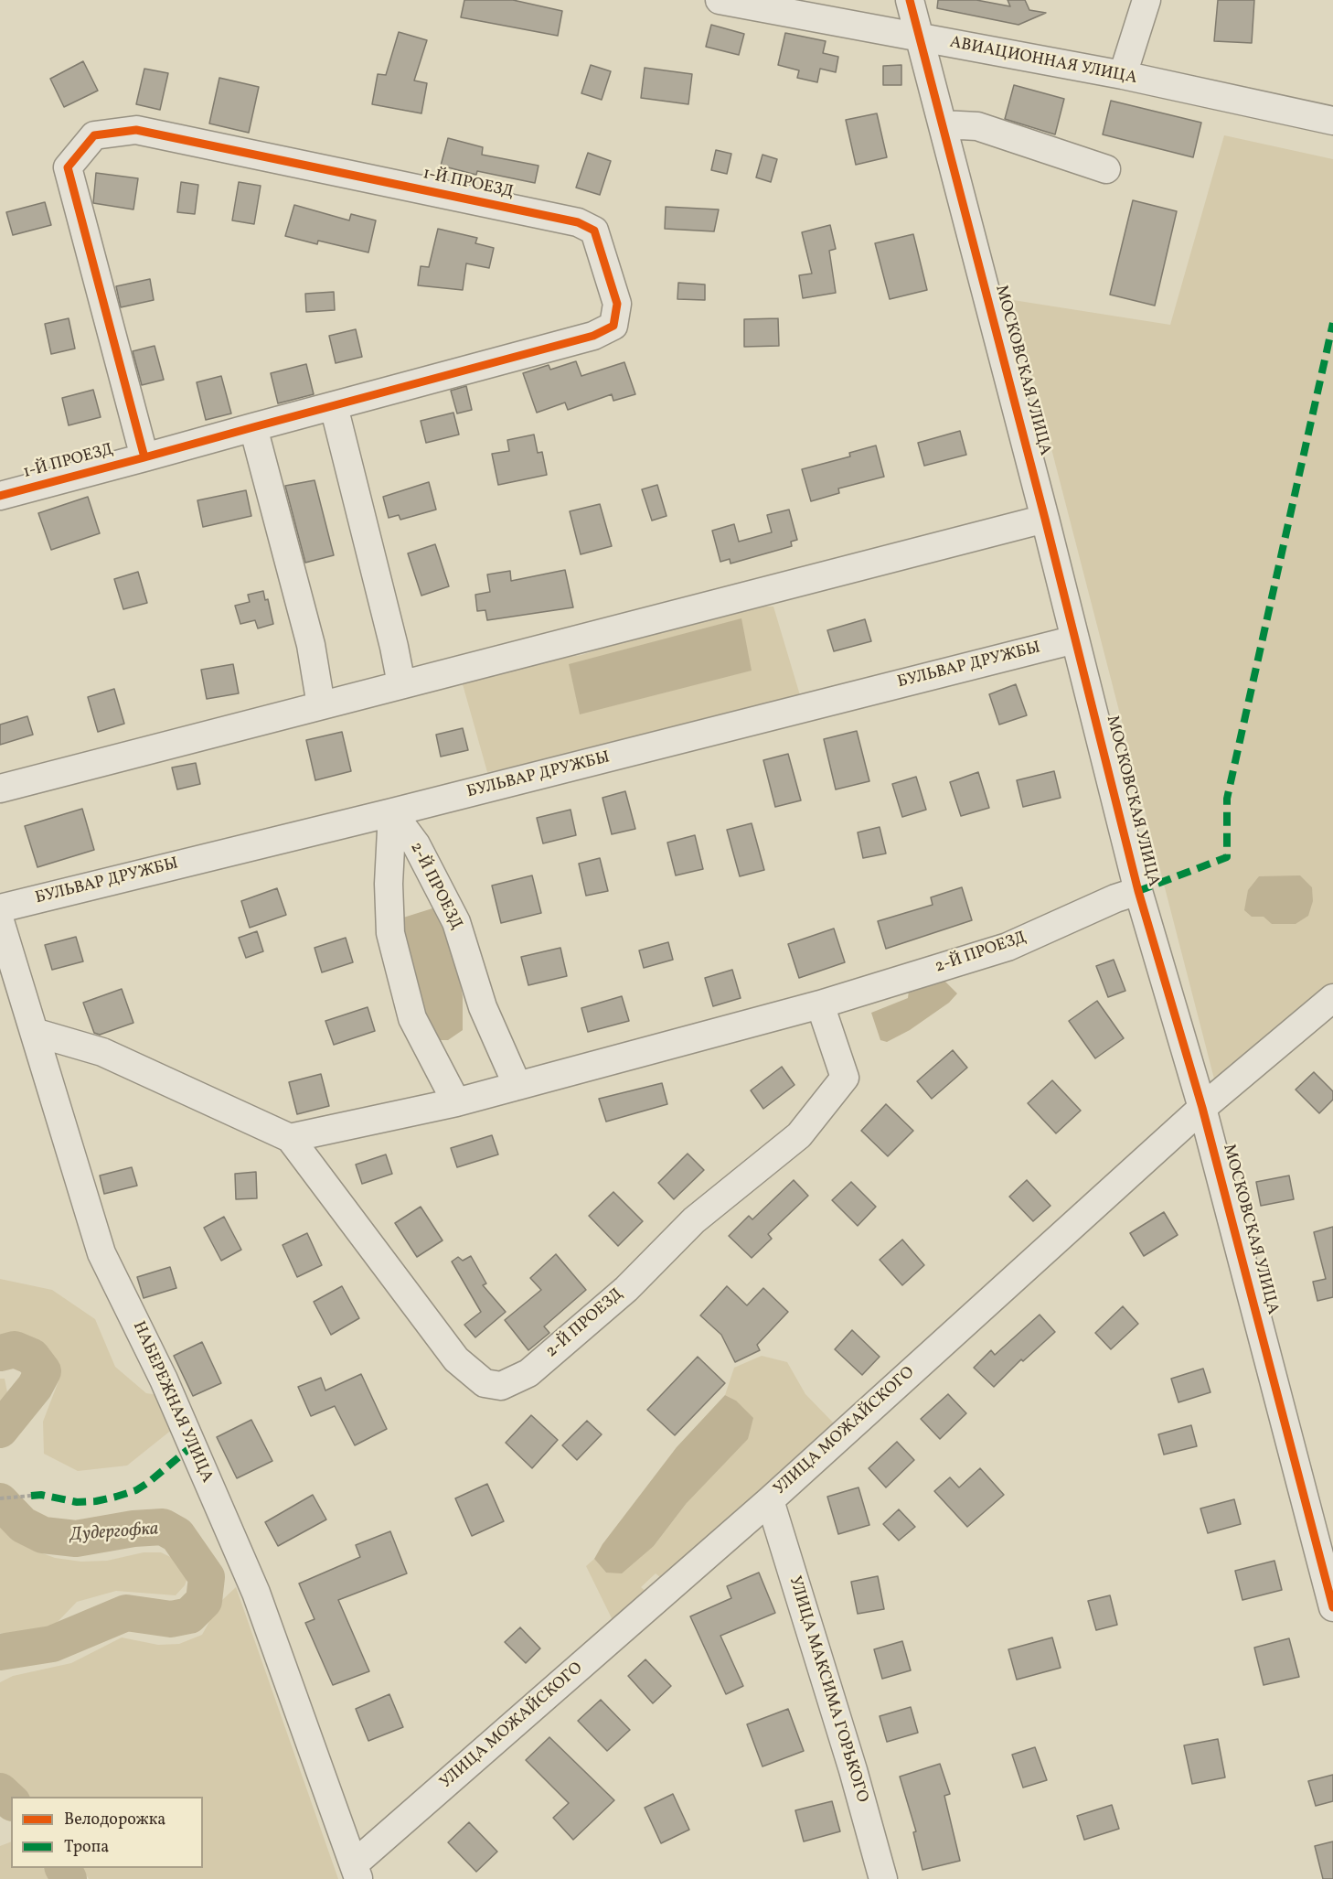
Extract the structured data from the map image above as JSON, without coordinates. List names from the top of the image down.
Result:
{
  "streets": {
    "street": [
      "АВИАЦИОННАЯ УЛИЦА",
      "1-Й ПРОЕЗД",
      "МОСКОВСКАЯ УЛИЦА",
      "БУЛЬВАР ДРУЖБЫ",
      "2-Й ПРОЕЗД",
      "НАБЕРЕЖНАЯ УЛИЦА",
      "УЛИЦА МОЖАЙСКОГО",
      "УЛИЦА МАКСИМА ГОРЬКОГО"
    ]
  },
  "crossings": [
    ["АВИАЦИОННАЯ УЛИЦА", "МОСКОВСКАЯ УЛИЦА"],
    ["МОСКОВСКАЯ УЛИЦА", "БУЛЬВАР ДРУЖБЫ"],
    ["МОСКОВСКАЯ УЛИЦА", "2-Й ПРОЕЗД"],
    ["МОСКОВСКАЯ УЛИЦА", "УЛИЦА МОЖАЙСКОГО"],
    ["БУЛЬВАР ДРУЖБЫ", "2-Й ПРОЕЗД"],
    ["2-Й ПРОЕЗД", "НАБЕРЕЖНАЯ УЛИЦА"],
    ["НАБЕРЕЖНАЯ УЛИЦА", "УЛИЦА МОЖАЙСКОГО"],
    ["УЛИЦА МОЖАЙСКОГО", "УЛИЦА МАКСИМА ГОРЬКОГО"]
  ],
  "water": ["Дудергофка"],
  "legend": ["Велодорожка", "Тропа"]
}
